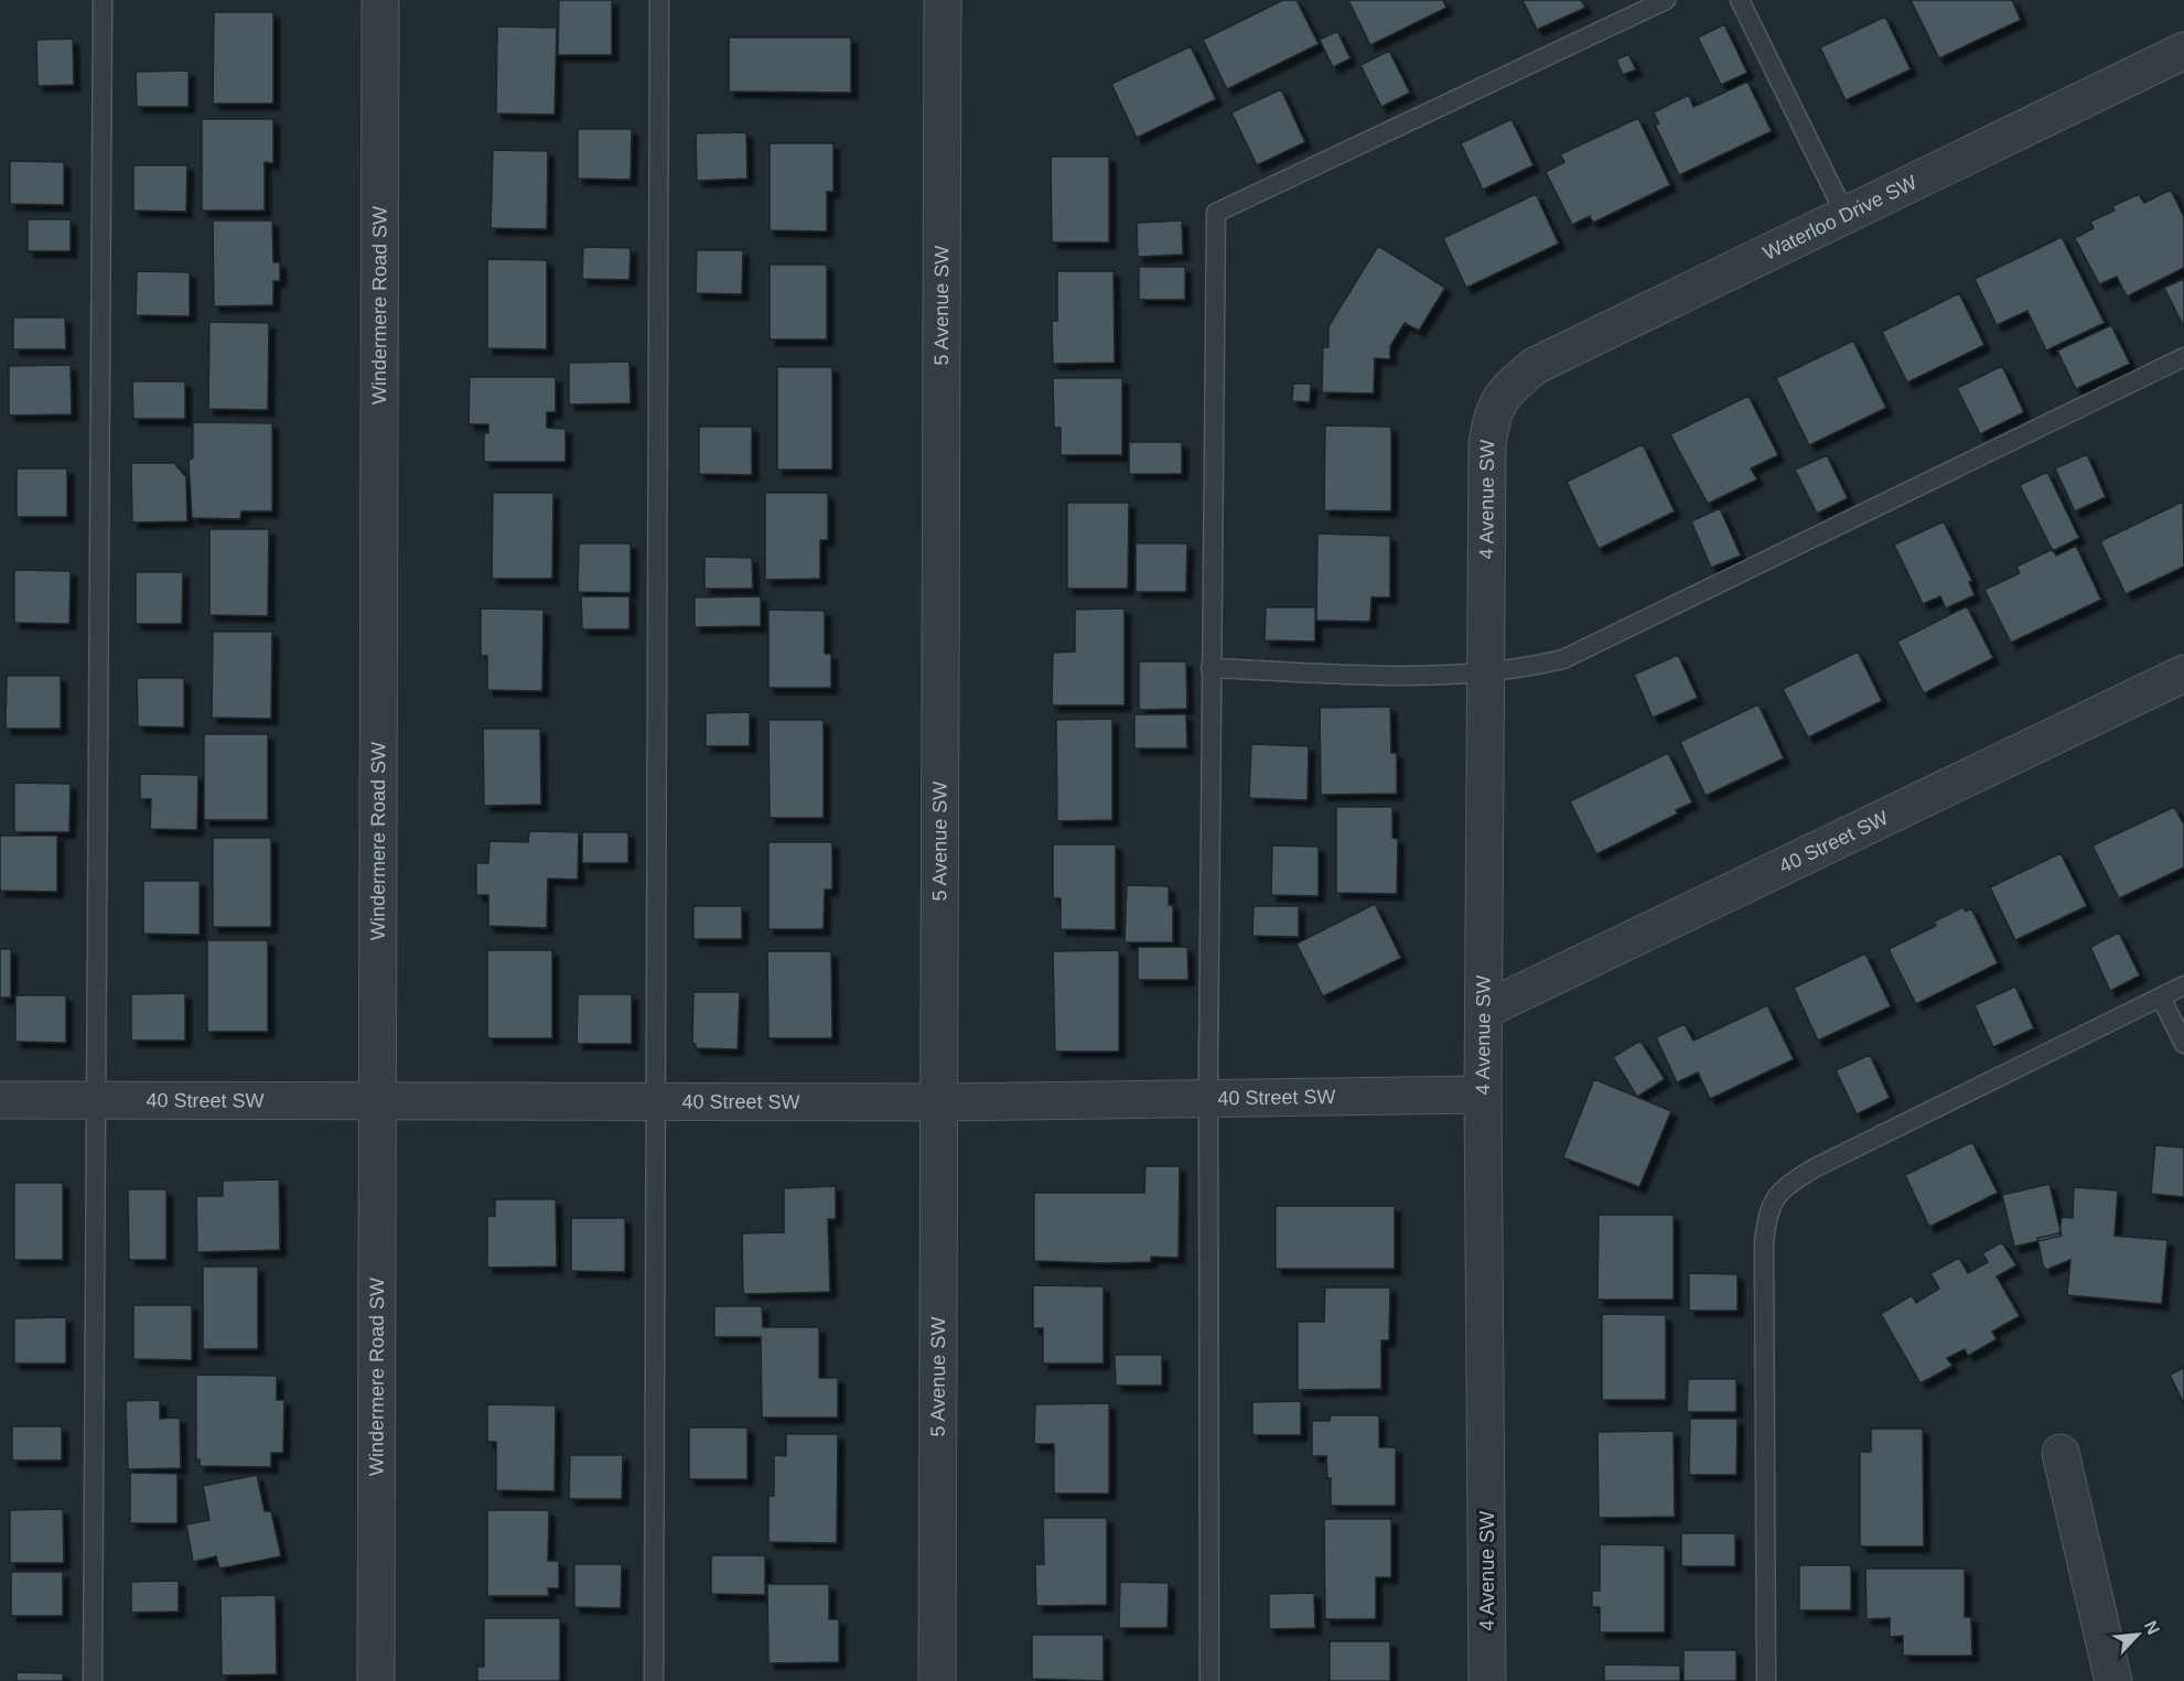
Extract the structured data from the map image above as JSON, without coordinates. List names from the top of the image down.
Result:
{
  "streets": {
    "street": [
      "Waterloo Drive SW",
      "Windermere Road SW",
      "5 Avenue SW",
      "4 Avenue SW",
      "40 Street SW"
    ]
  },
  "crossings": [
    ["Waterloo Drive SW", "4 Avenue SW"],
    ["Windermere Road SW", "40 Street SW"],
    ["5 Avenue SW", "40 Street SW"],
    ["4 Avenue SW", "40 Street SW"]
  ],
  "north": "top right"
}
